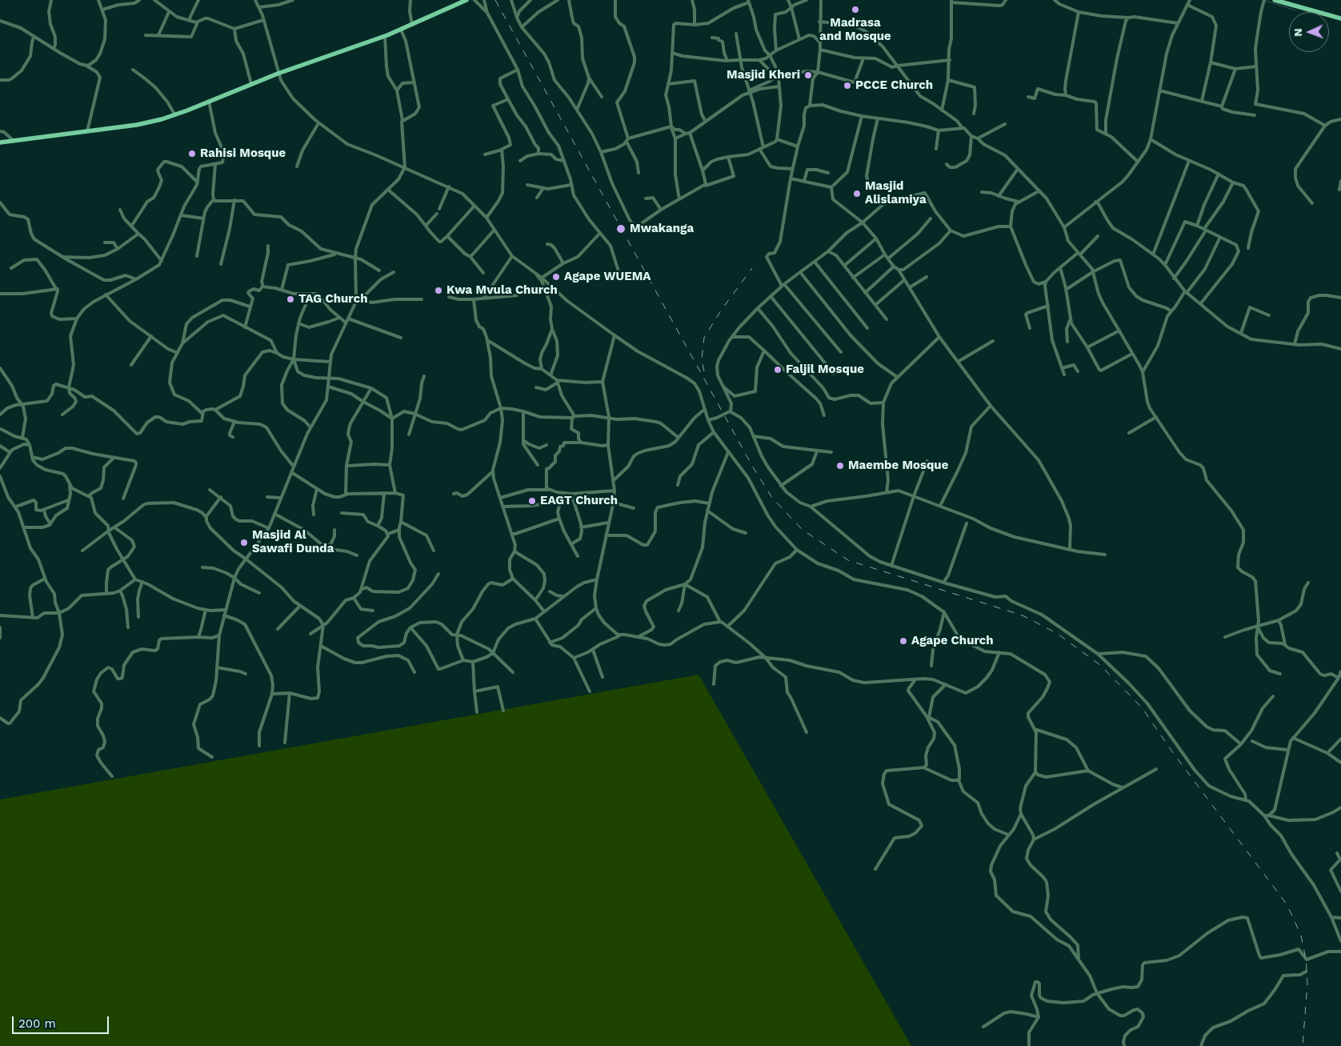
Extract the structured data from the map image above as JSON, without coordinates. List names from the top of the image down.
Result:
{
  "places": [
    "Madrasa and Mosque",
    "Masjid Kheri",
    "PCCE Church",
    "Rahisi Mosque",
    "Masjid Alislamiya",
    "Mwakanga",
    "Agape WUEMA",
    "Kwa Mvula Church",
    "TAG Church",
    "Faljil Mosque",
    "Maembe Mosque",
    "EAGT Church",
    "Masjid Al Sawafi Dunda",
    "Agape Church"
  ],
  "scale_bar": "200 m",
  "north": "left"
}
